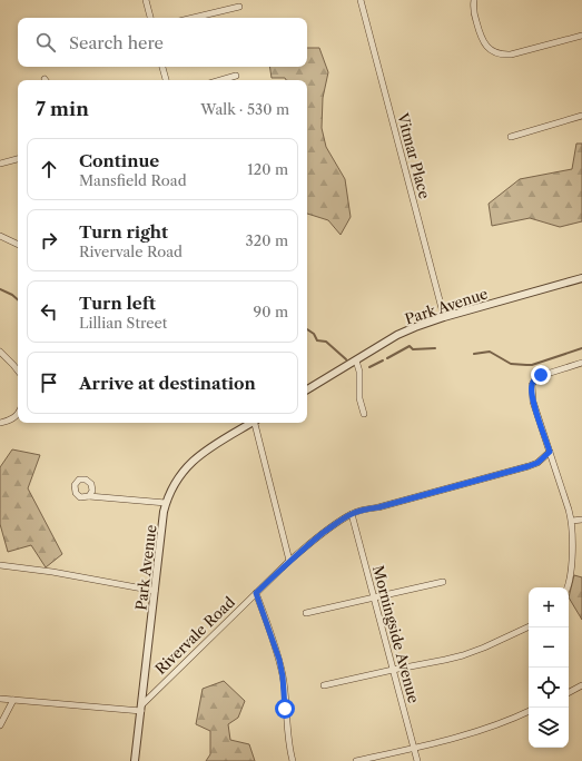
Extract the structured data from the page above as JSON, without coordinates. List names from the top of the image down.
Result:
{
  "streets": {
    "street": [
      "Vitmar Place",
      "Park Avenue",
      "Morningside Avenue",
      "Rivervale Road"
    ]
  },
  "crossings": [
    ["Vitmar Place", "Park Avenue"],
    ["Park Avenue", "Rivervale Road"],
    ["Morningside Avenue", "Rivervale Road"]
  ],
  "page": {
    "search": "Search here",
    "heading": ["7 min", "Walk · 530 m"],
    "list": [
      ["Continue", "Mansfield Road", "120 m"],
      ["Turn right", "Rivervale Road", "320 m"],
      ["Turn left", "Lillian Street", "90 m"],
      "Arrive at destination"
    ],
    "map_buttons": ["+", "−"]
  }
}
